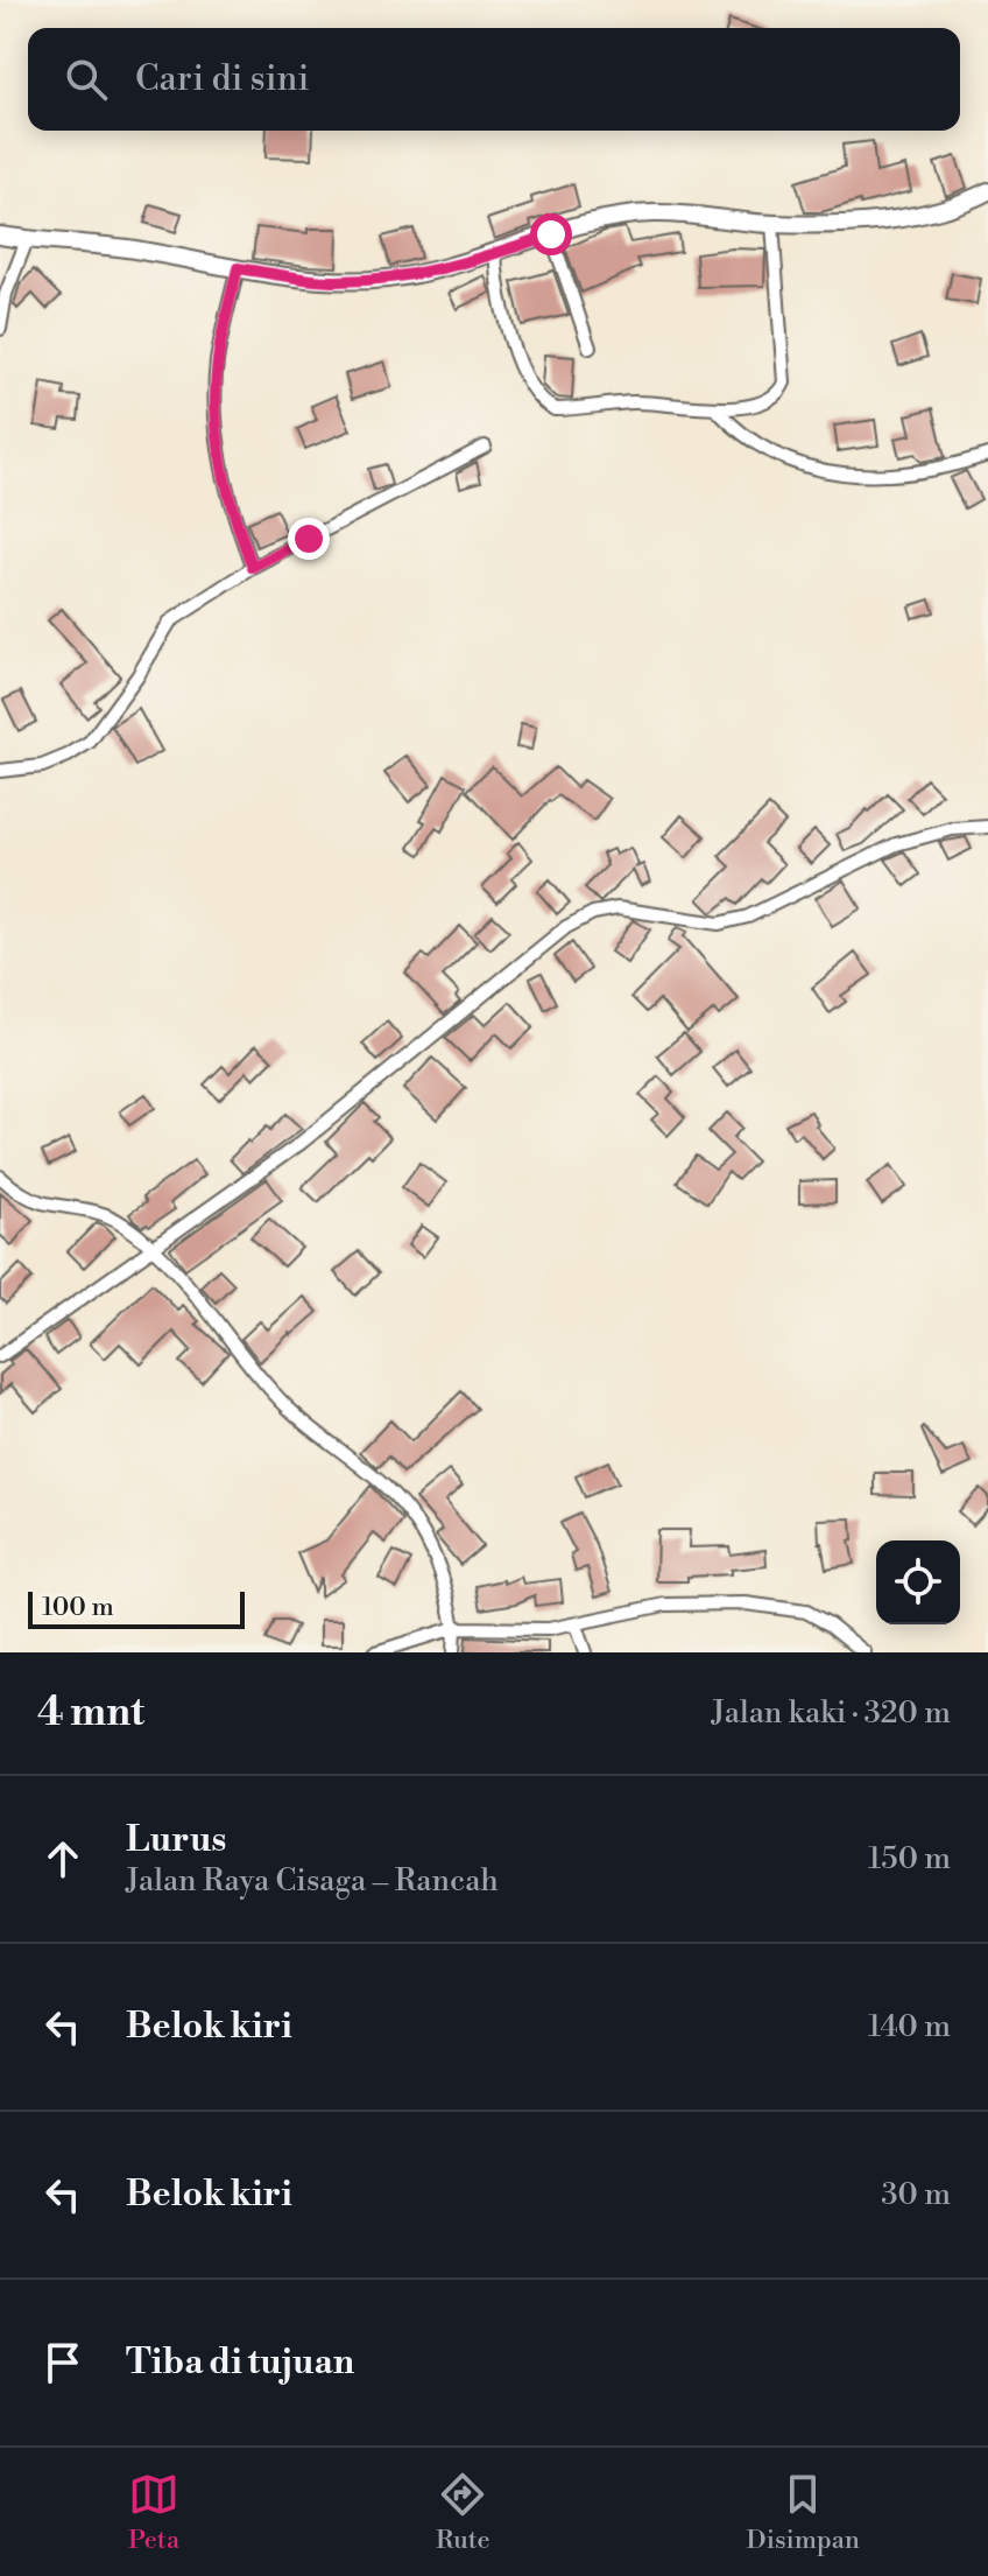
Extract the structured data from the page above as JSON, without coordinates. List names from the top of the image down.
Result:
{
  "scale_bar": "100 m",
  "page": {
    "search": "Cari di sini",
    "scale": "100 m",
    "heading": ["4 mnt", "Jalan kaki · 320 m"],
    "list": [
      ["Lurus", "Jalan Raya Cisaga – Rancah", "150 m"],
      ["Belok kiri", "140 m"],
      ["Belok kiri", "30 m"],
      "Tiba di tujuan"
    ],
    "nav": ["Peta", "Rute", "Disimpan"]
  }
}
